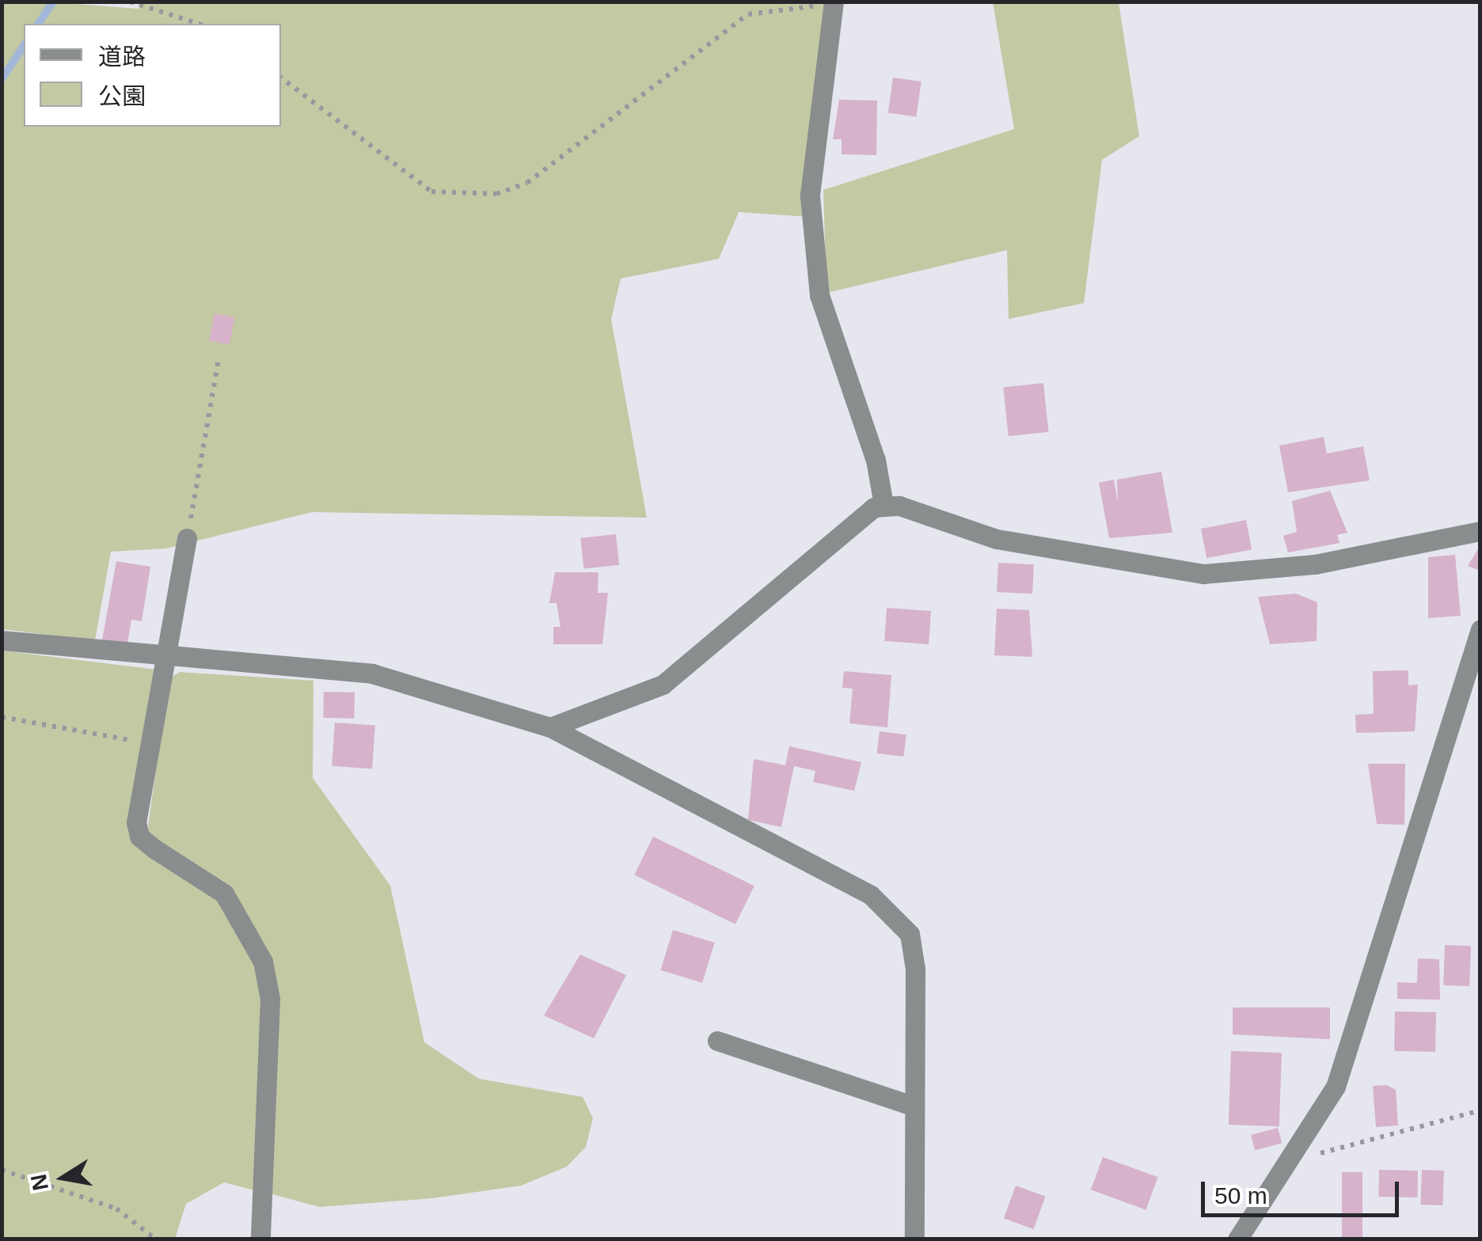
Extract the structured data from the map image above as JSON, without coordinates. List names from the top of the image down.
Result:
{
  "legend": ["道路", "公園"],
  "scale_bar": "50 m",
  "north": "left"
}
